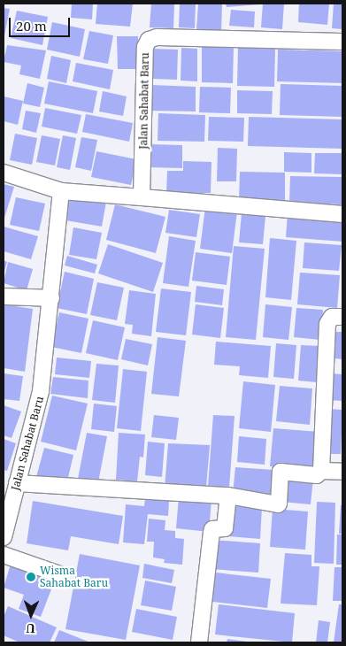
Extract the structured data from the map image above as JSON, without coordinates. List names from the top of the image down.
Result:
{
  "streets": {
    "street": ["Jalan Sahabat Baru"]
  },
  "places": ["Wisma Sahabat Baru"],
  "scale_bar": "20 m",
  "north": "bottom"
}
